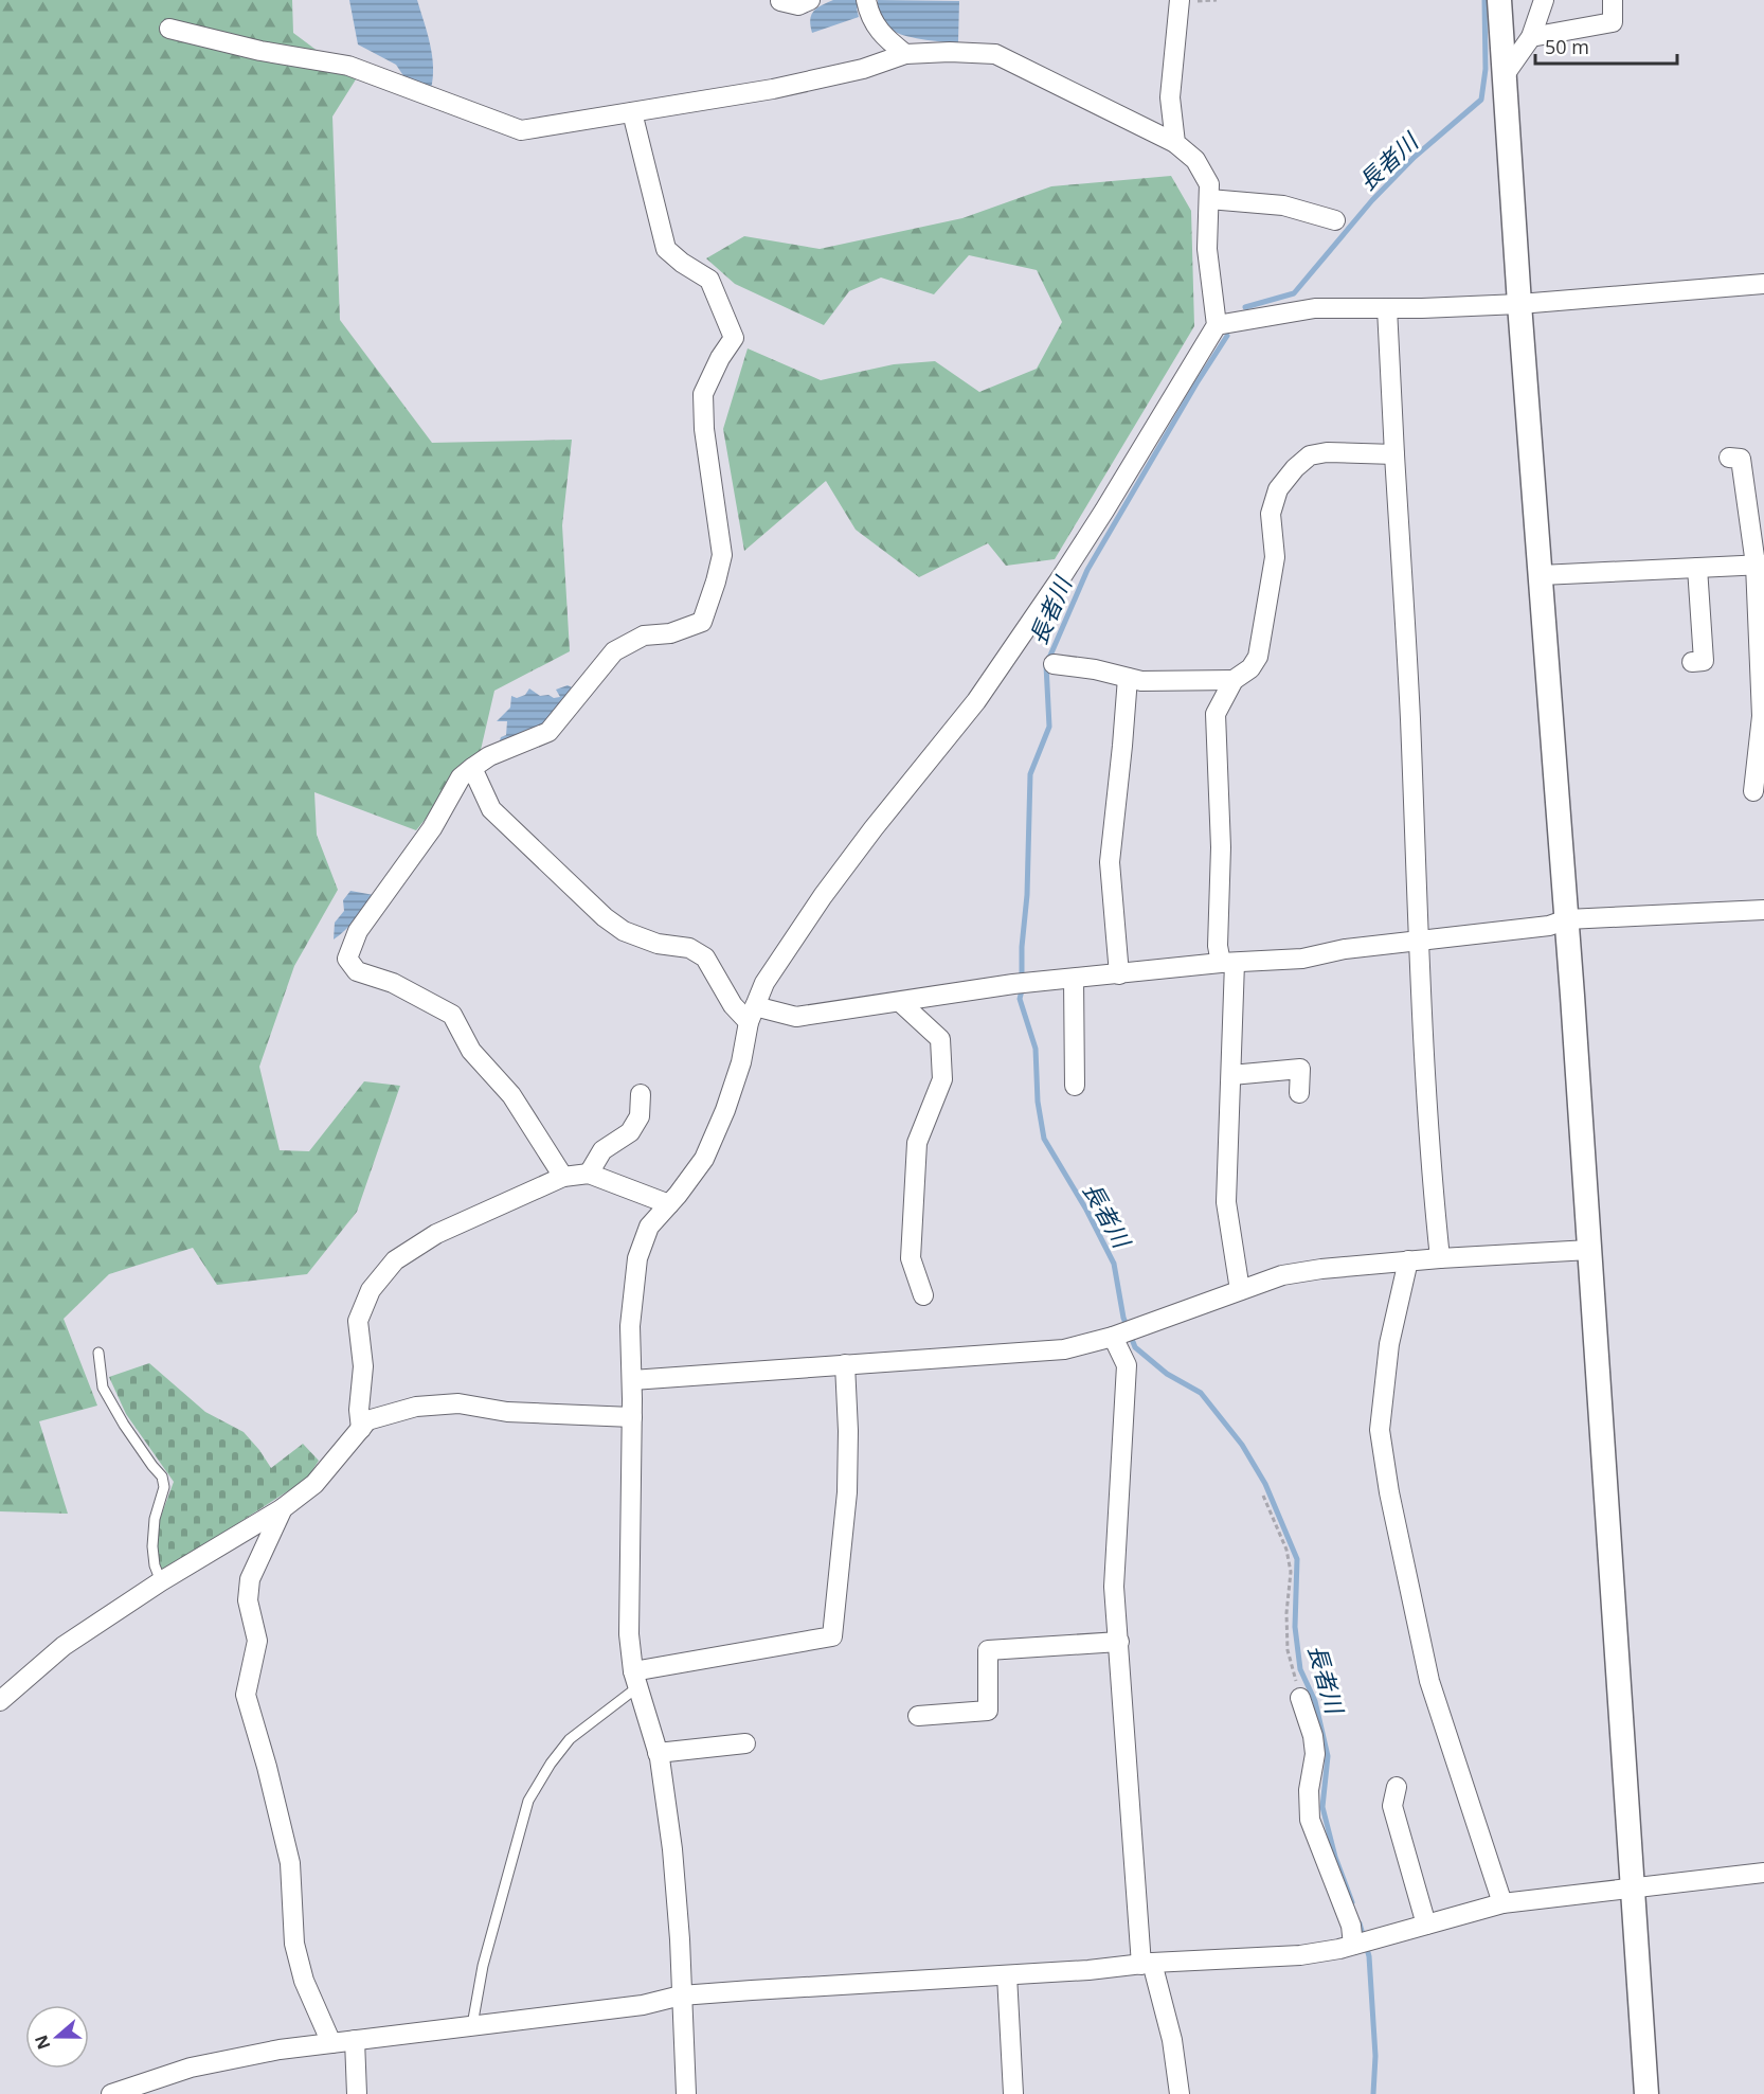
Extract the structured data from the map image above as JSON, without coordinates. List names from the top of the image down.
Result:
{
  "water": ["長者川"],
  "scale_bar": "50 m",
  "north": "left"
}
